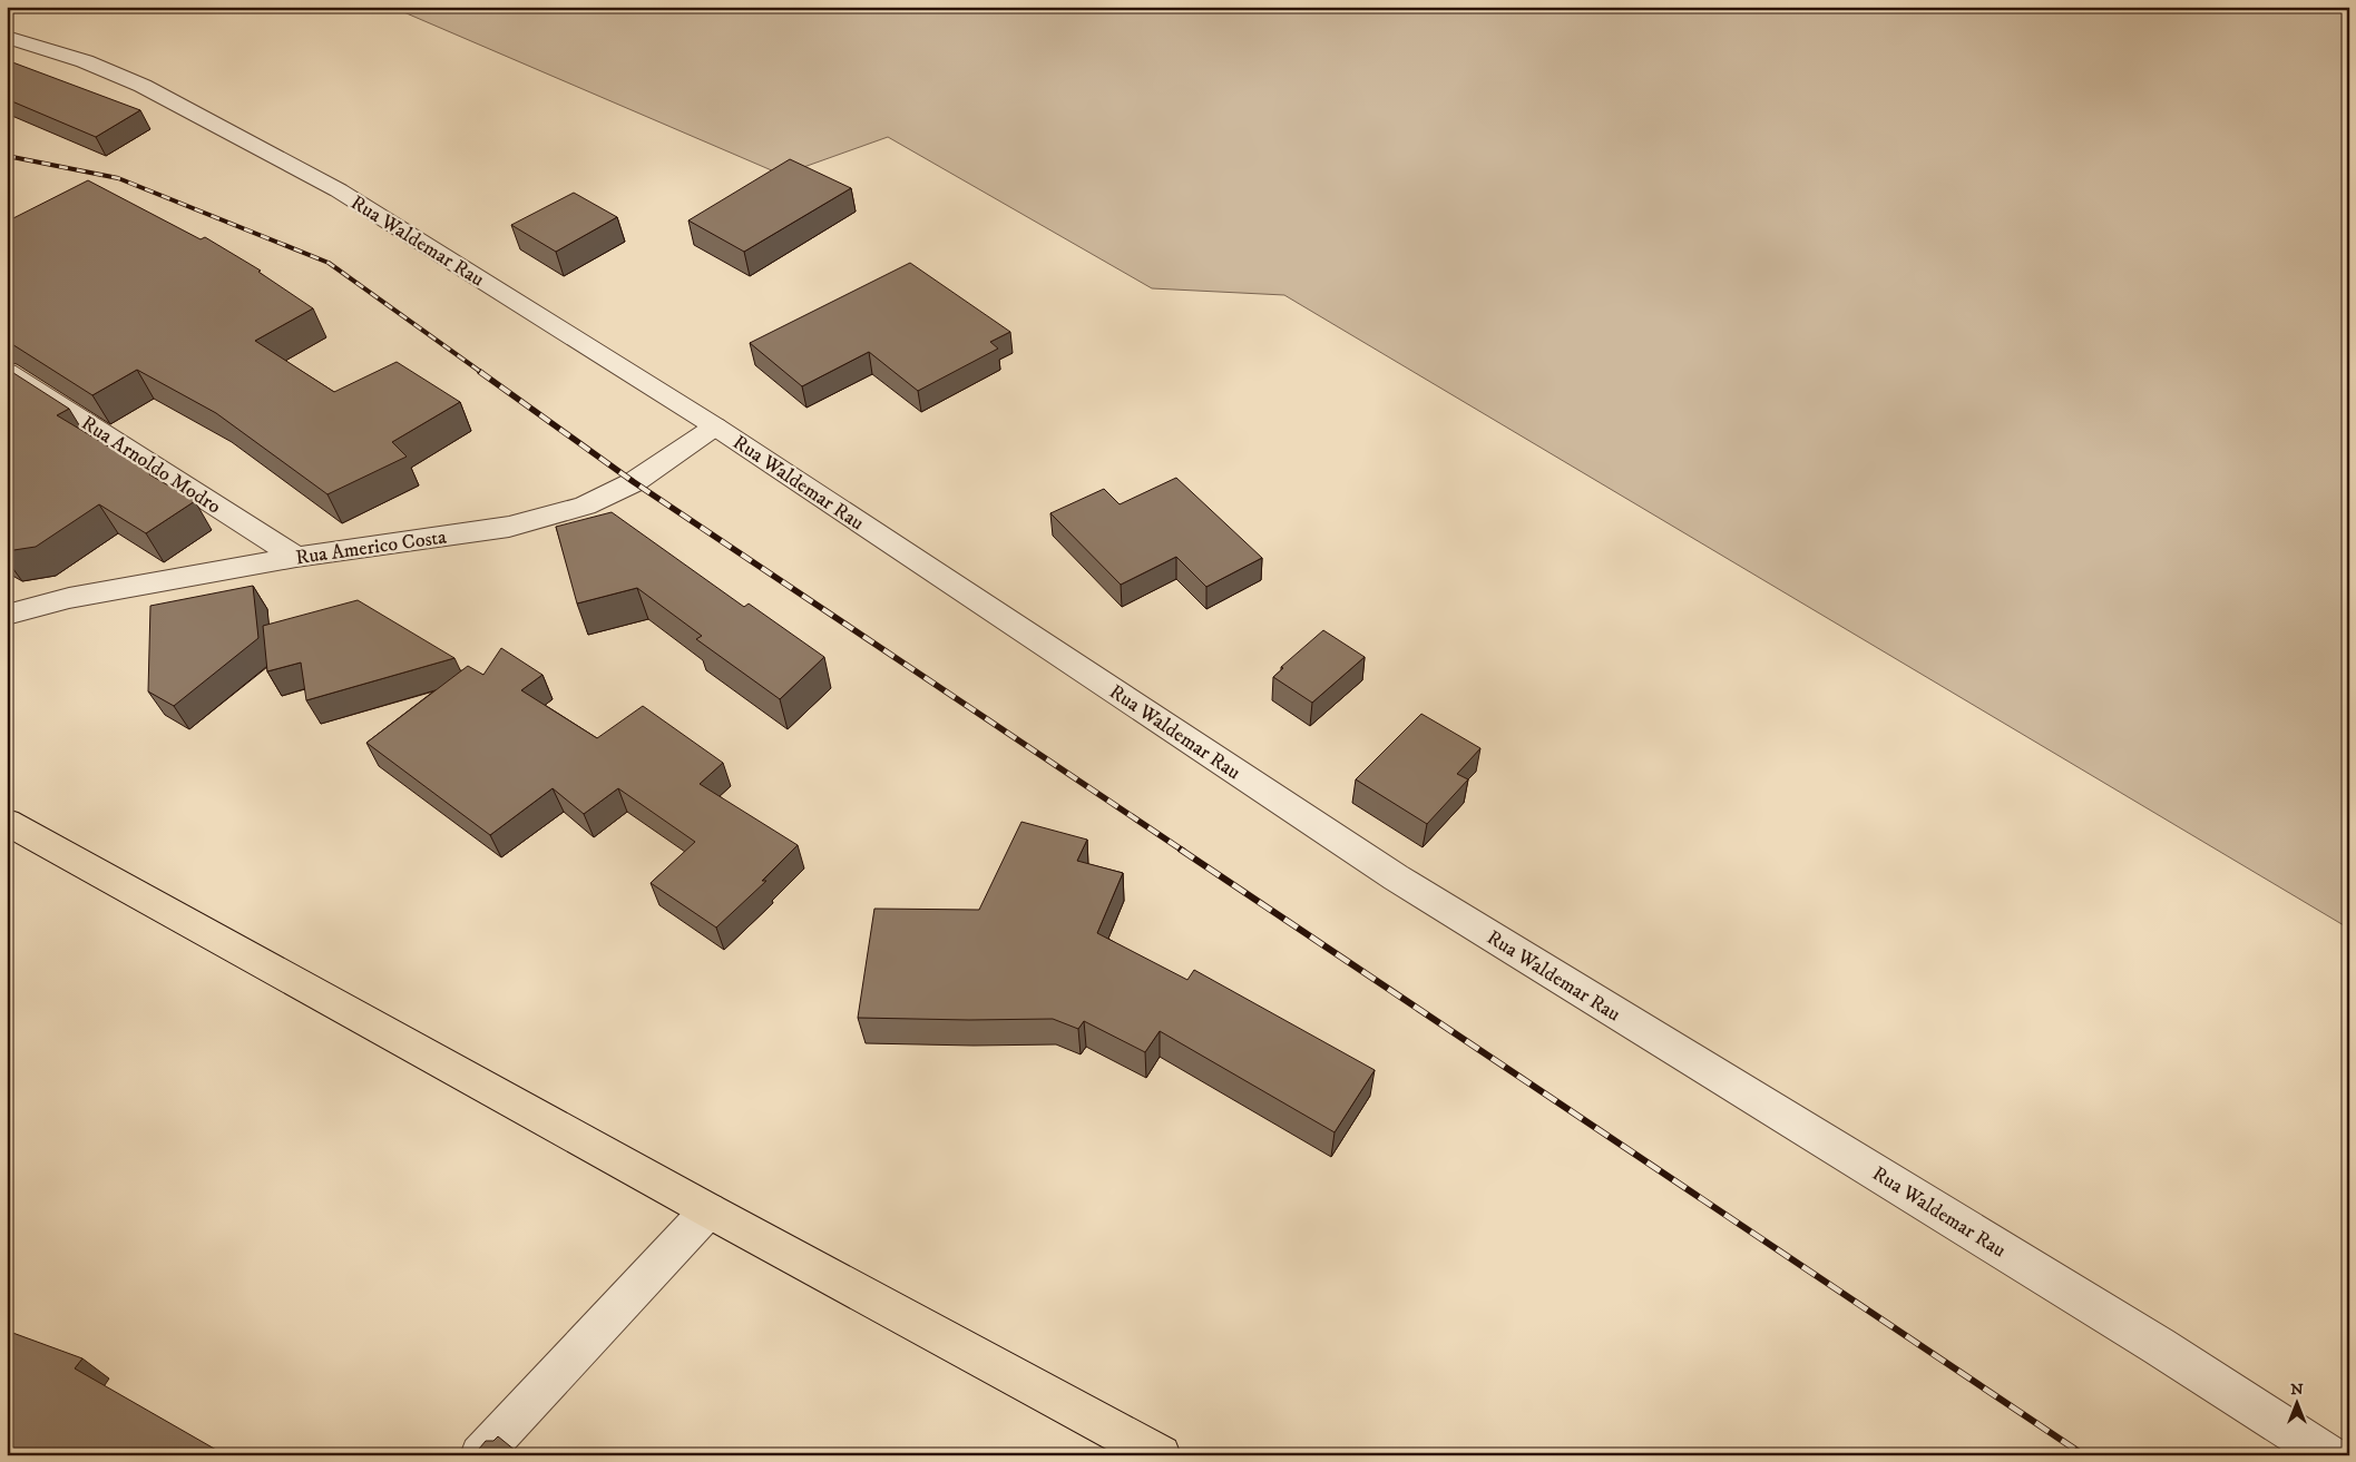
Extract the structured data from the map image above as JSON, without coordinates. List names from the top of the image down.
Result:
{
  "streets": {
    "street": ["Rua Waldemar Rau", "Rua Arnoldo Modro", "Rua Americo Costa"]
  },
  "crossings": [
    ["Rua Waldemar Rau", "Rua Americo Costa"],
    ["Rua Arnoldo Modro", "Rua Americo Costa"]
  ],
  "north": "top"
}
